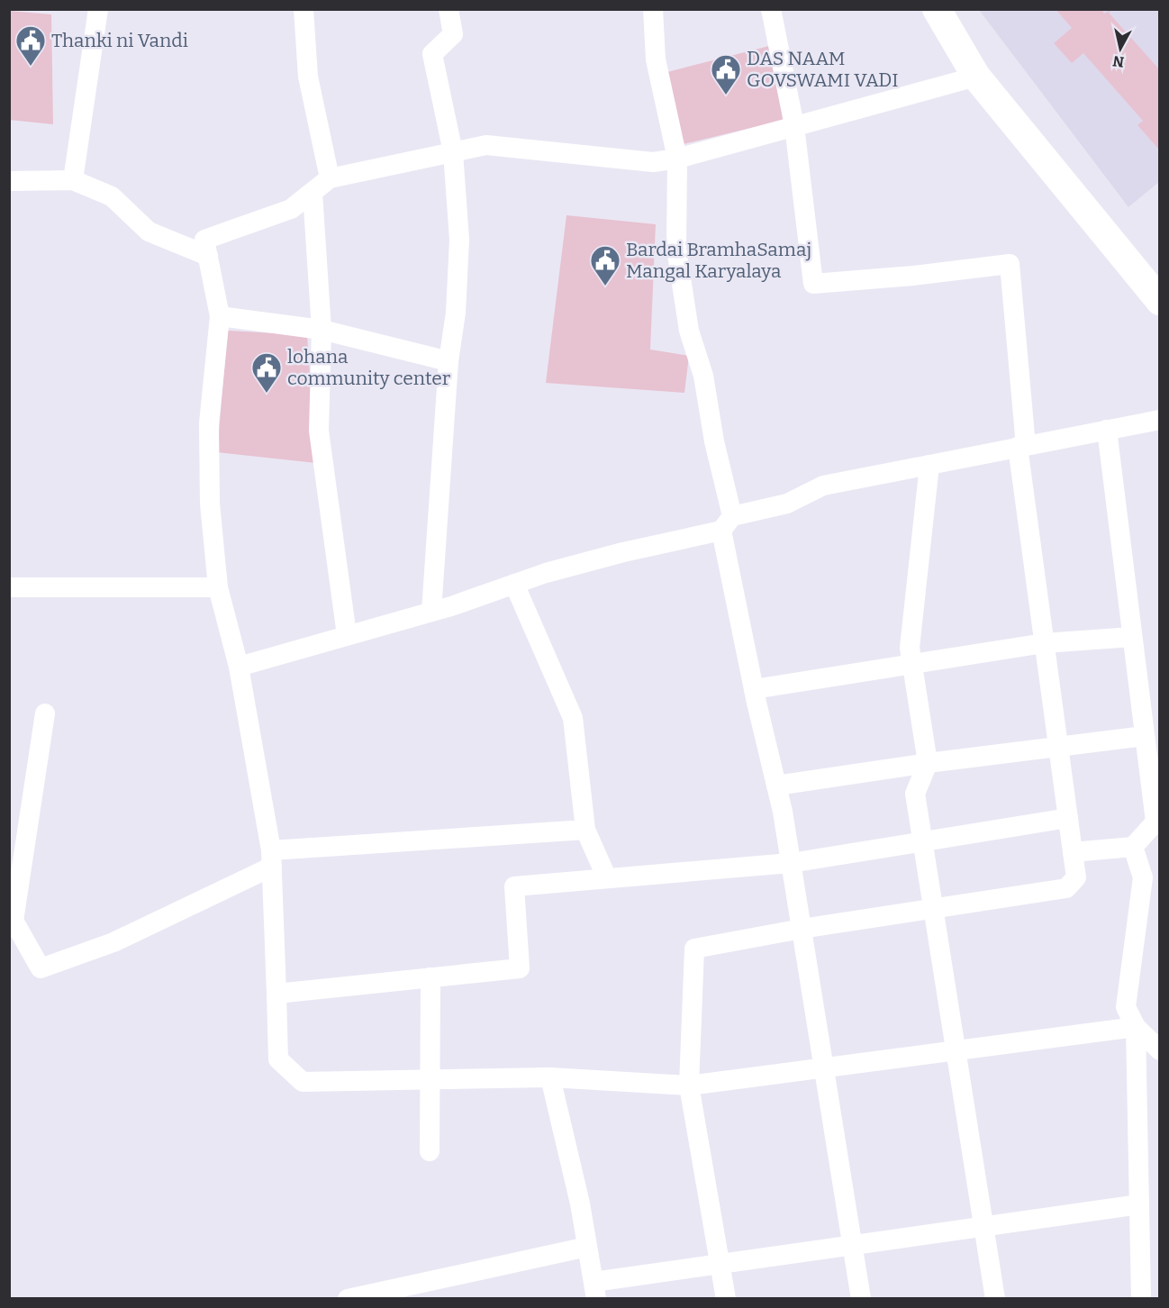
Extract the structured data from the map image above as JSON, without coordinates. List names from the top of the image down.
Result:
{
  "places": {
    "public building": [
      "Thanki ni Vandi",
      "DAS NAAM GOVSWAMI VADI",
      "Bardai BramhaSamaj Mangal Karyalaya",
      "lohana community center"
    ]
  },
  "north": "bottom"
}
